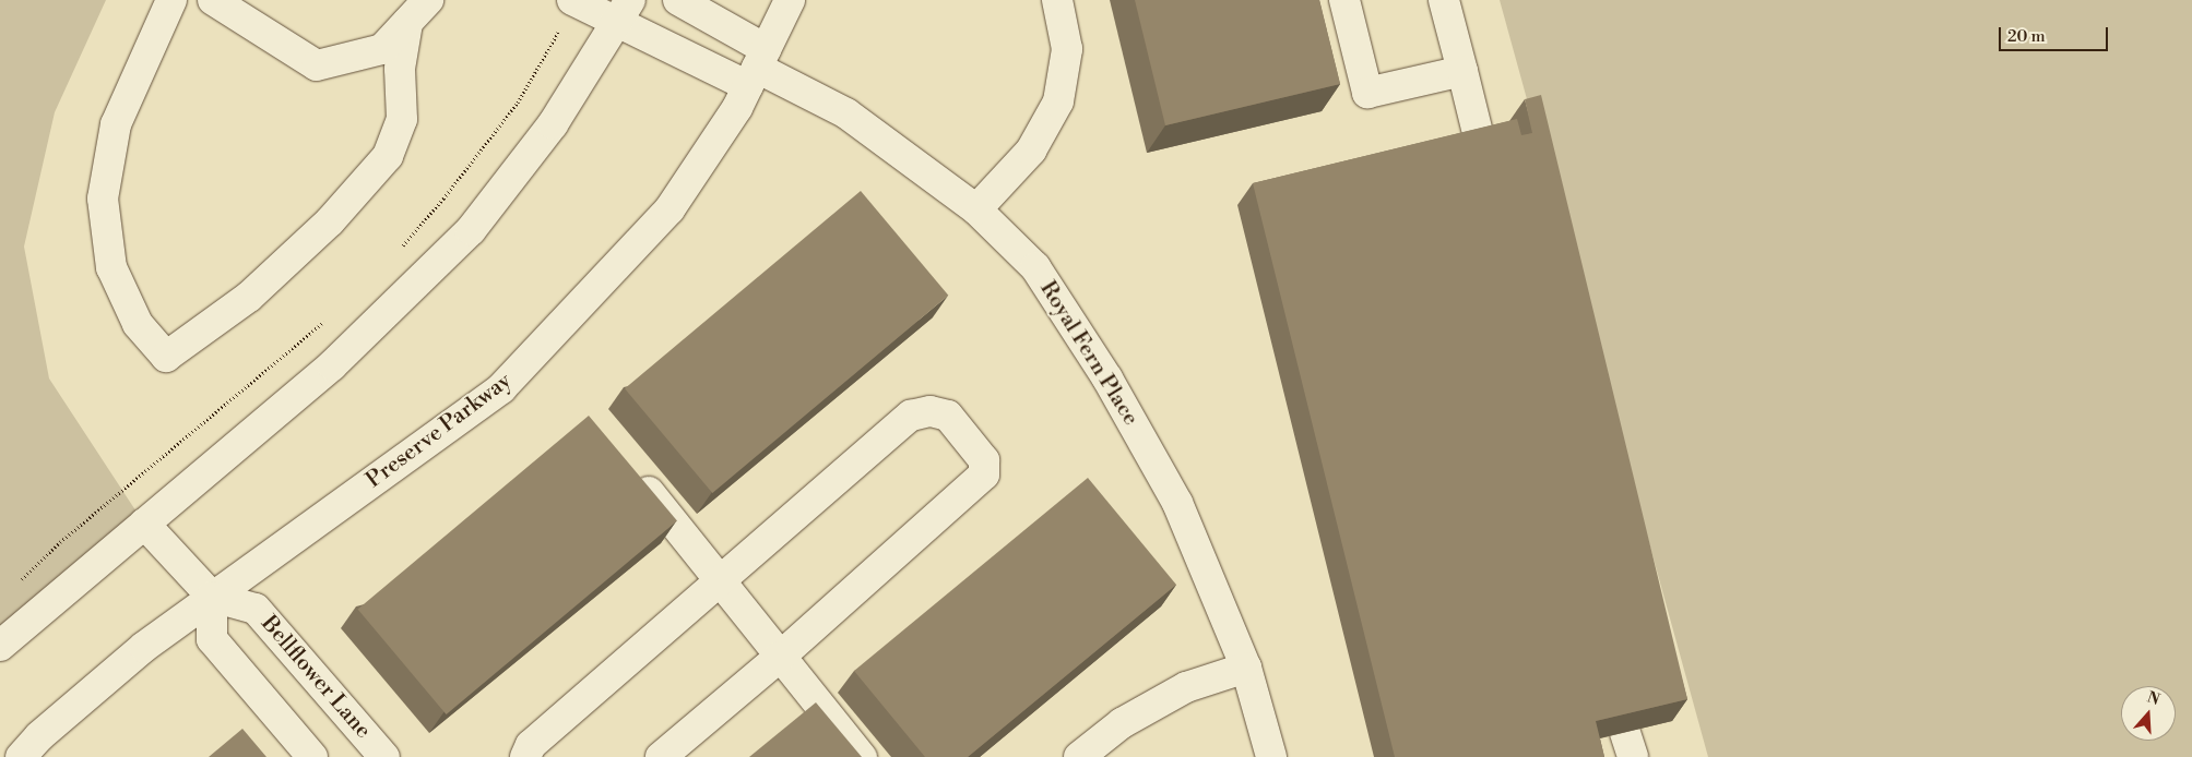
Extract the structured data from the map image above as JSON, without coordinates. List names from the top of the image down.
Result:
{
  "streets": {
    "street": ["Royal Fern Place", "Preserve Parkway", "Bellflower Lane"]
  },
  "crossings": [
    ["Royal Fern Place", "Preserve Parkway"],
    ["Preserve Parkway", "Bellflower Lane"]
  ],
  "scale_bar": "20 m",
  "north": "top"
}
